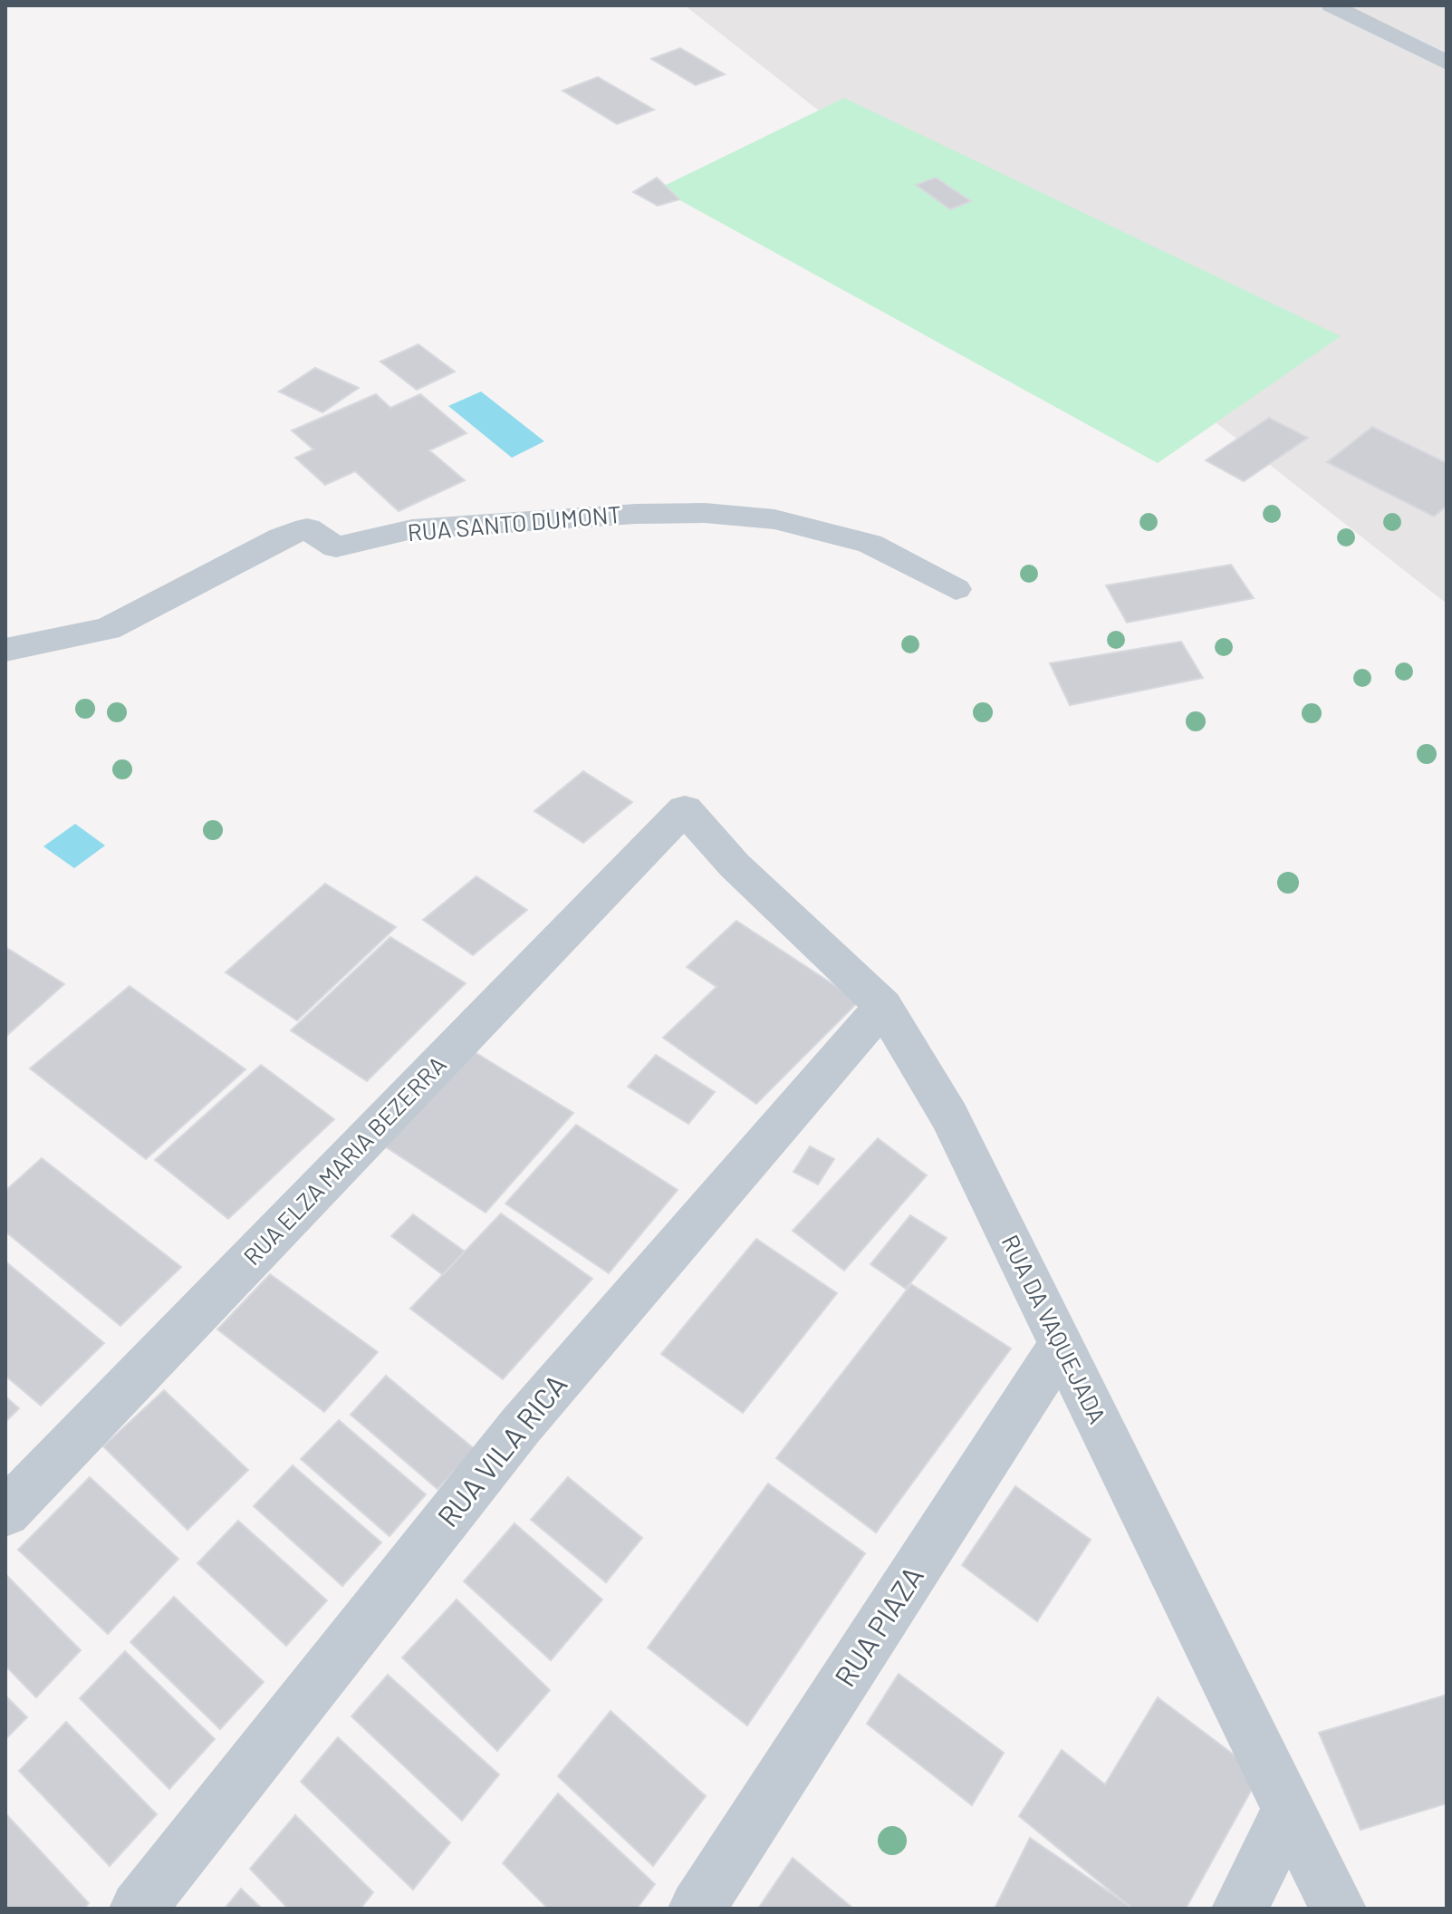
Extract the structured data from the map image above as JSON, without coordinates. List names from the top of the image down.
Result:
{
  "streets": {
    "street": [
      "RUA SANTO DUMONT",
      "RUA ELZA MARIA BEZERRA",
      "RUA DA VAQUEJADA",
      "RUA VILA RICA",
      "RUA PIAZA"
    ]
  },
  "crossings": [
    ["RUA ELZA MARIA BEZERRA", "RUA DA VAQUEJADA"],
    ["RUA DA VAQUEJADA", "RUA VILA RICA"],
    ["RUA DA VAQUEJADA", "RUA PIAZA"]
  ]
}
